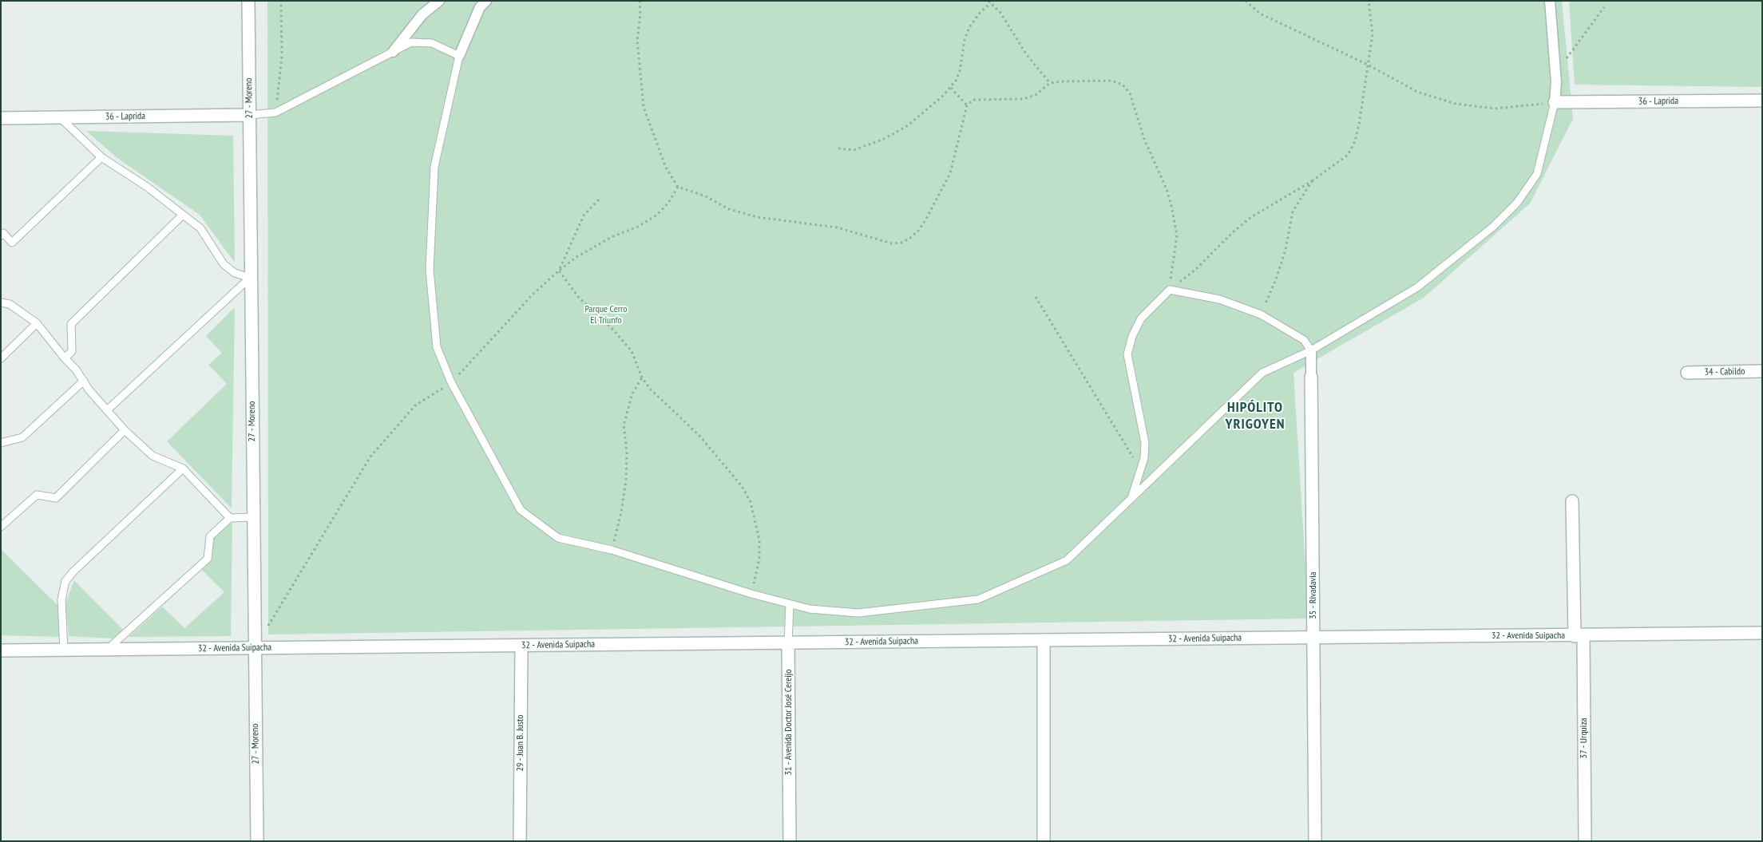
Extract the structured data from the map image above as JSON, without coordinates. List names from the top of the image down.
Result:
{
  "streets": {
    "street": [
      "27 - Moreno",
      "36 - Laprida",
      "34 - Cabildo",
      "35 - Rivadavia",
      "32 - Avenida Suipacha",
      "31 - Avenida Doctor José Cereijo",
      "37 - Urquiza",
      "29 - Juan B. Justo"
    ]
  },
  "crossings": [
    ["27 - Moreno", "36 - Laprida"],
    ["27 - Moreno", "32 - Avenida Suipacha"],
    ["35 - Rivadavia", "32 - Avenida Suipacha"],
    ["32 - Avenida Suipacha", "31 - Avenida Doctor José Cereijo"],
    ["32 - Avenida Suipacha", "37 - Urquiza"],
    ["32 - Avenida Suipacha", "29 - Juan B. Justo"]
  ],
  "districts": ["HIPÓLITO YRIGOYEN"],
  "parks": ["Parque Cerro El Triunfo"]
}
